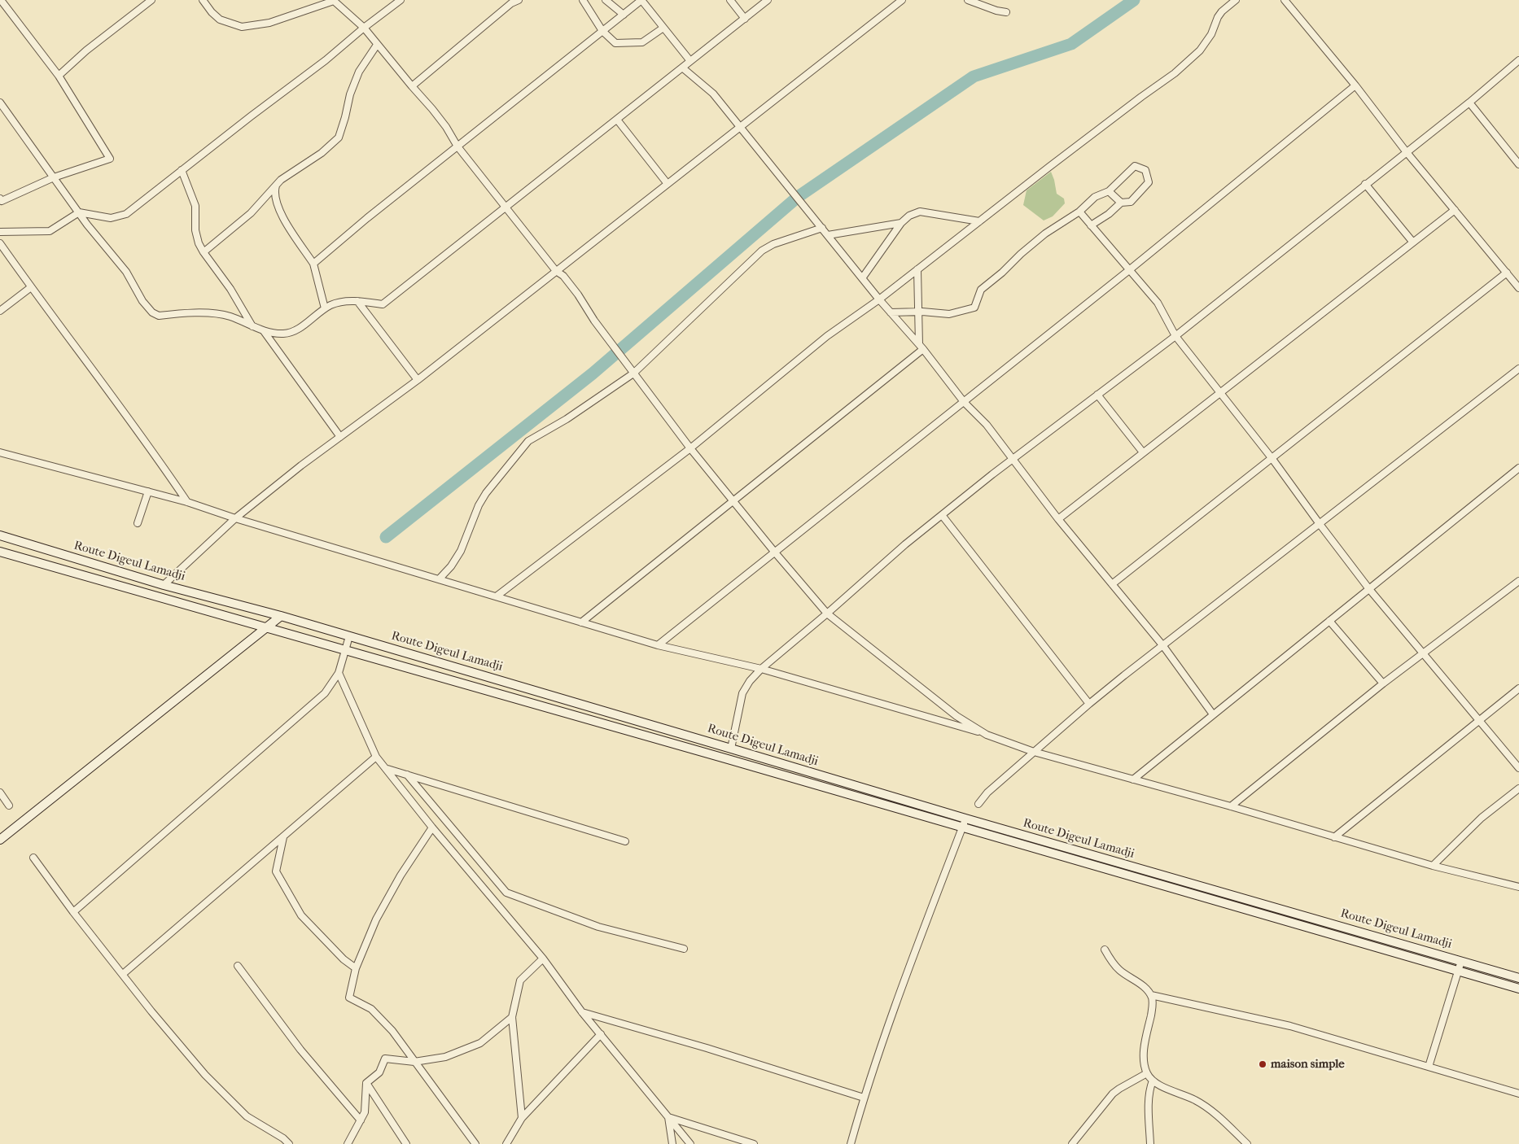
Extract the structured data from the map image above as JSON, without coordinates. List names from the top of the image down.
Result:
{
  "streets": {
    "main road": ["Route Digeul Lamadji"]
  },
  "places": ["maison simple"]
}
